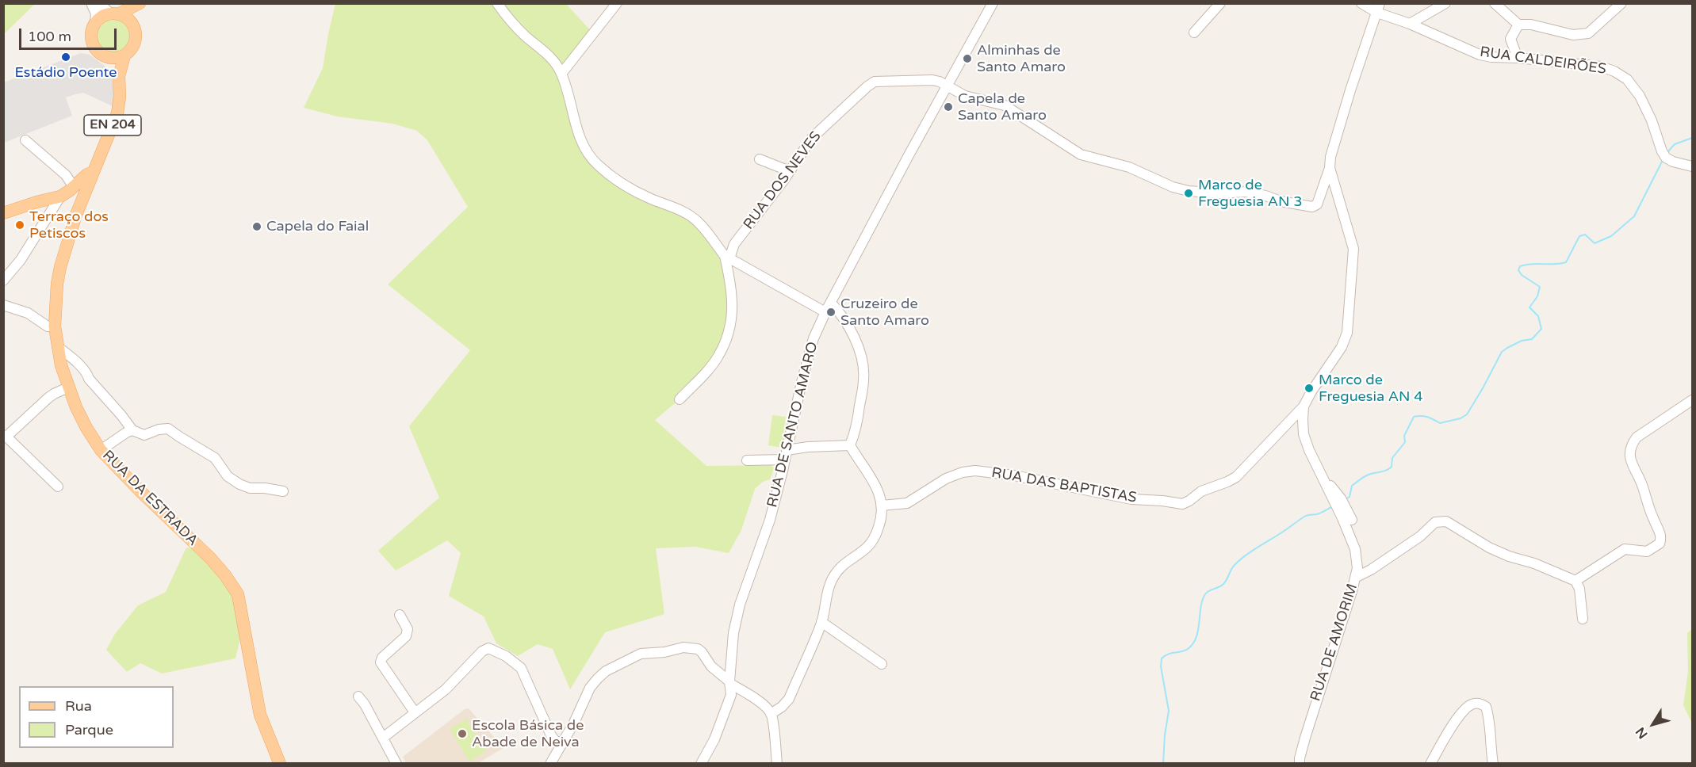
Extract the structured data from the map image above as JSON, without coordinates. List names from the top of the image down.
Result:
{
  "streets": {
    "main road": ["EN 204", "RUA DA ESTRADA"],
    "street": [
      "RUA CALDEIRÕES",
      "RUA DOS NEVES",
      "RUA DE SANTO AMARO",
      "RUA DAS BAPTISTAS",
      "RUA DE AMORIM"
    ]
  },
  "crossings": [
    ["EN 204", "RUA DA ESTRADA"],
    ["RUA DOS NEVES", "RUA DE SANTO AMARO"],
    ["RUA DOS NEVES", "RUA DE AMORIM"],
    ["RUA DAS BAPTISTAS", "RUA DE AMORIM"]
  ],
  "places": [
    "Estádio Poente",
    "Alminhas de Santo Amaro",
    "Capela de Santo Amaro",
    "Marco de Freguesia AN 3",
    "Terraço dos Petiscos",
    "Capela do Faial",
    "Cruzeiro de Santo Amaro",
    "Marco de Freguesia AN 4",
    "Escola Básica de Abade de Neiva"
  ],
  "legend": ["Rua", "Parque"],
  "scale_bar": "100 m",
  "north": "bottom left"
}
